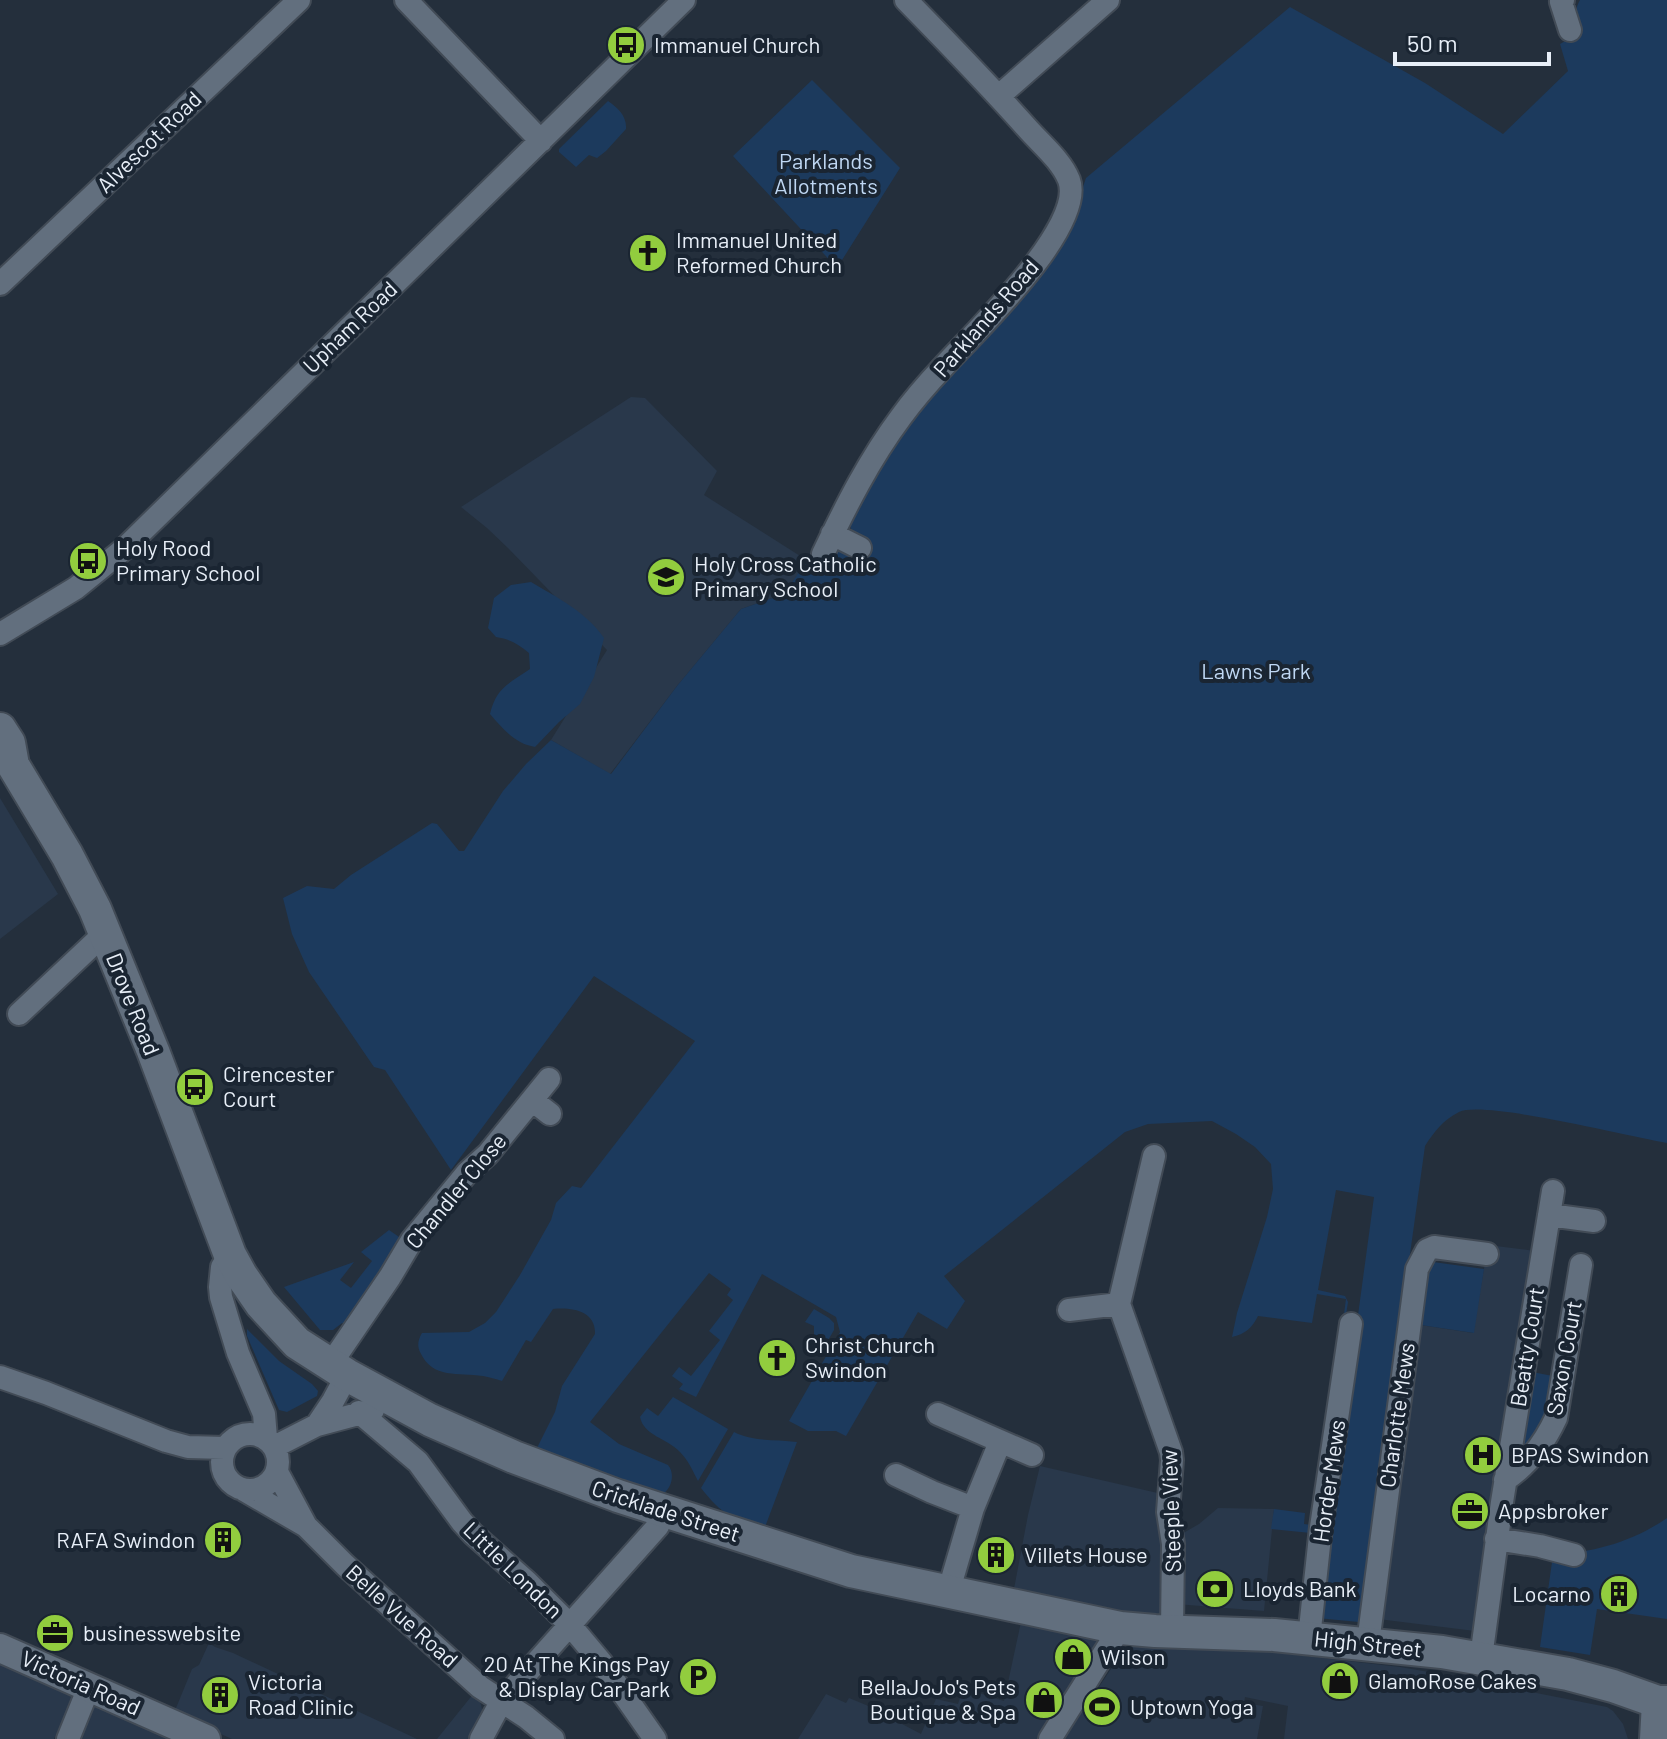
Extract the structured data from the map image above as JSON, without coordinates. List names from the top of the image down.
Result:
{
  "streets": {
    "main road": ["Drove Road", "Cricklade Street", "High Street"],
    "street": [
      "Alvescot Road",
      "Parklands Road",
      "Upham Road",
      "Chandler Close",
      "Beatty Court",
      "Saxon Court",
      "Charlotte Mews",
      "Horder Mews",
      "Steeple View",
      "Little London",
      "Belle Vue Road",
      "Victoria Road"
    ]
  },
  "crossings": [
    ["Drove Road", "Cricklade Street"],
    ["Chandler Close", "Cricklade Street"],
    ["Beatty Court", "Saxon Court"],
    ["Beatty Court", "High Street"],
    ["Charlotte Mews", "High Street"],
    ["Horder Mews", "High Street"],
    ["Cricklade Street", "High Street"],
    ["Steeple View", "High Street"]
  ],
  "parks": ["Parklands Allotments", "Lawns Park"],
  "places": {
    "bus stop": ["Immanuel Church", "Holy Rood Primary School", "Cirencester Court"],
    "church": ["Immanuel United Reformed Church", "Christ Church Swindon"],
    "school or university": ["Holy Cross Catholic Primary School"],
    "hospital": ["BPAS Swindon"],
    "office": ["Appsbroker", "businesswebsite"],
    "building": [
      "RAFA Swindon",
      "Villets House",
      "Locarno",
      "Victoria Road Clinic"
    ],
    "bank": ["Lloyds Bank"],
    "shop": ["Wilson", "GlamoRose Cakes", "BellaJoJo's Pets Boutique & Spa"],
    "parking": ["20 At The Kings Pay & Display Car Park"],
    "sports": ["Uptown Yoga"]
  },
  "scale_bar": "50 m"
}
